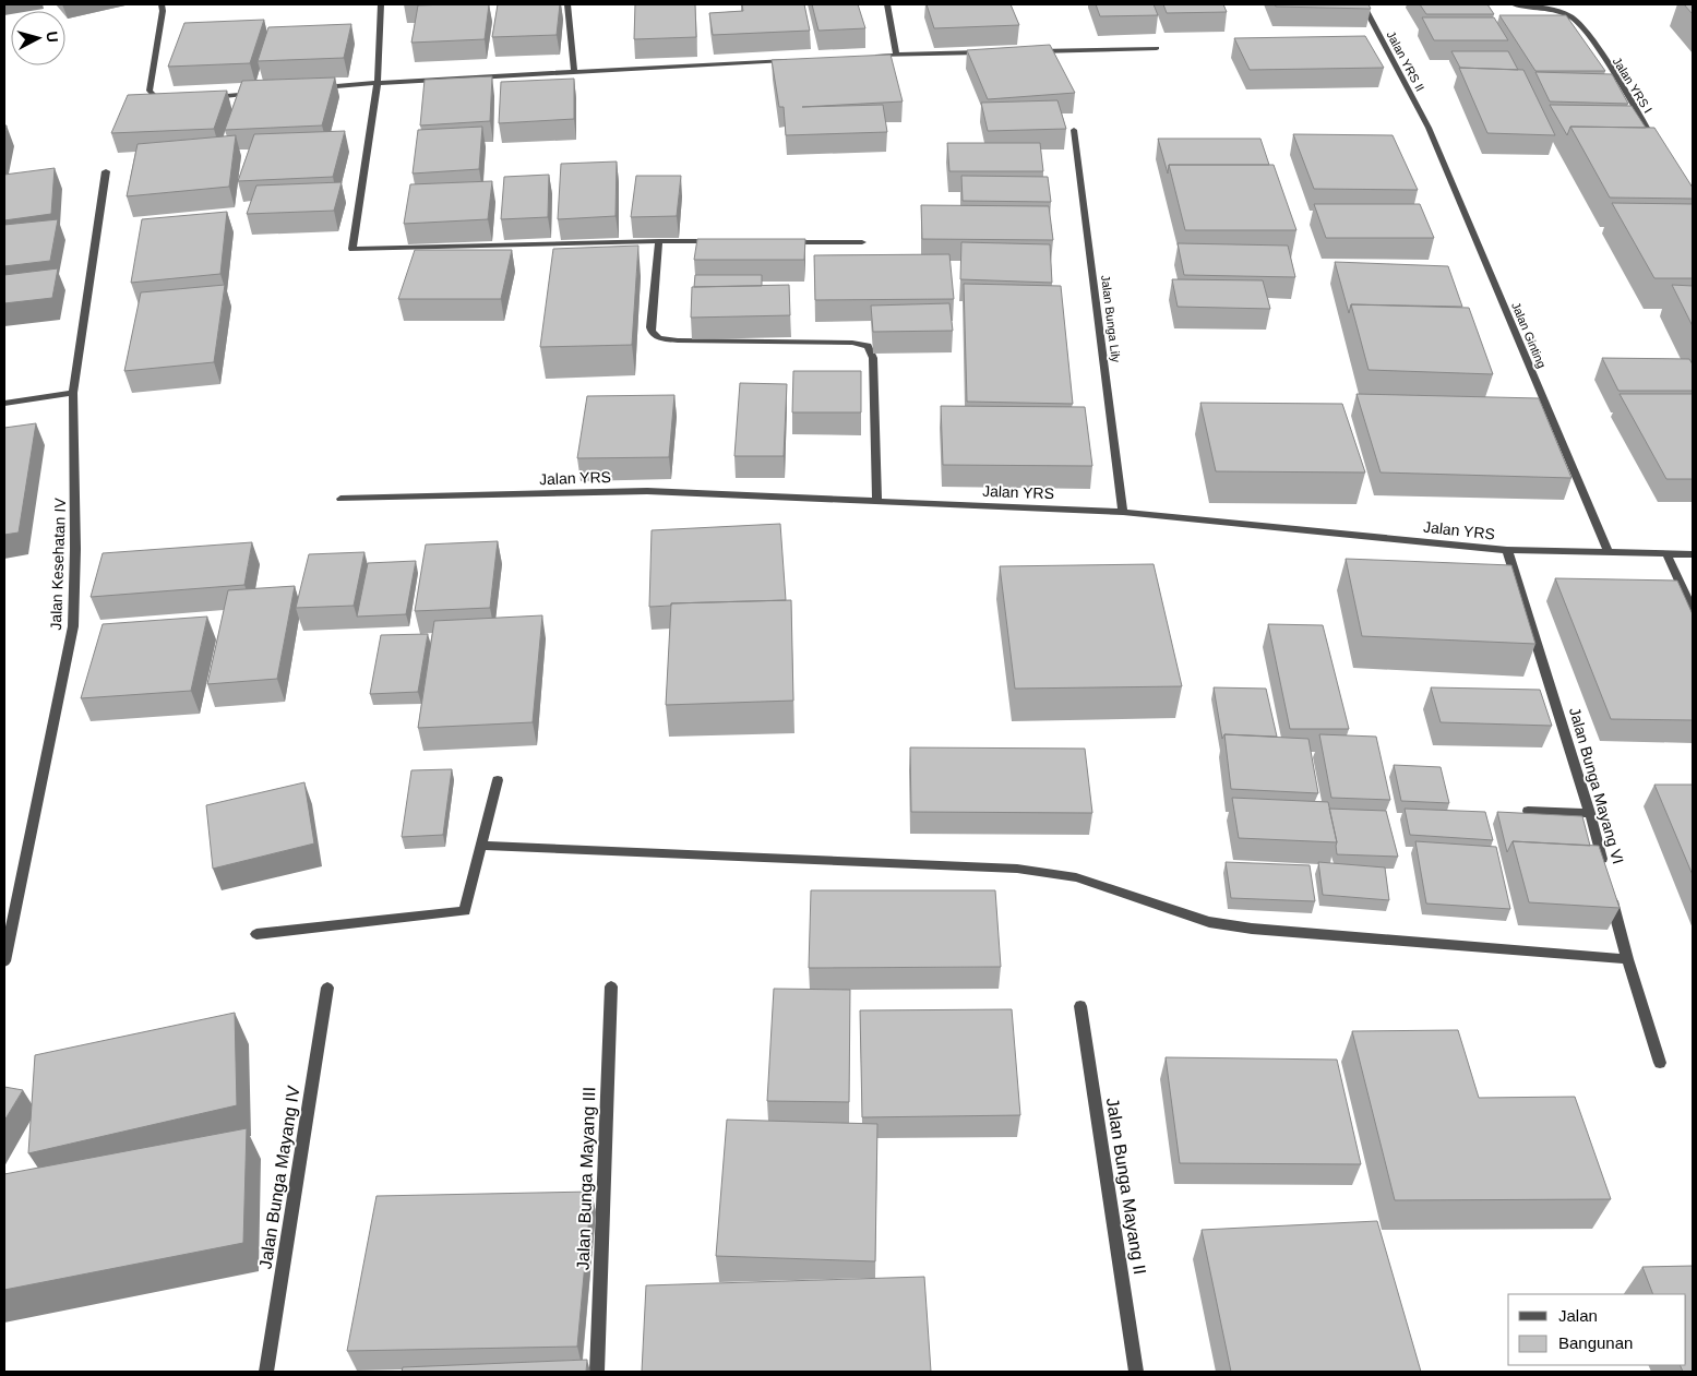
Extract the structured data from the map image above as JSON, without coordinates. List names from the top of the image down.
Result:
{
  "streets": {
    "street": [
      "Jalan YRS II",
      "Jalan YRS I",
      "Jalan Bunga Lily",
      "Jalan Ginting",
      "Jalan YRS",
      "Jalan Kesehatan IV",
      "Jalan Bunga Mayang VI",
      "Jalan Bunga Mayang IV",
      "Jalan Bunga Mayang III",
      "Jalan Bunga Mayang II"
    ]
  },
  "crossings": [
    ["Jalan YRS II", "Jalan Ginting"],
    ["Jalan Bunga Lily", "Jalan YRS"],
    ["Jalan Ginting", "Jalan YRS"],
    ["Jalan YRS", "Jalan Bunga Mayang VI"]
  ],
  "legend": ["Jalan", "Bangunan"],
  "north": "right"
}
